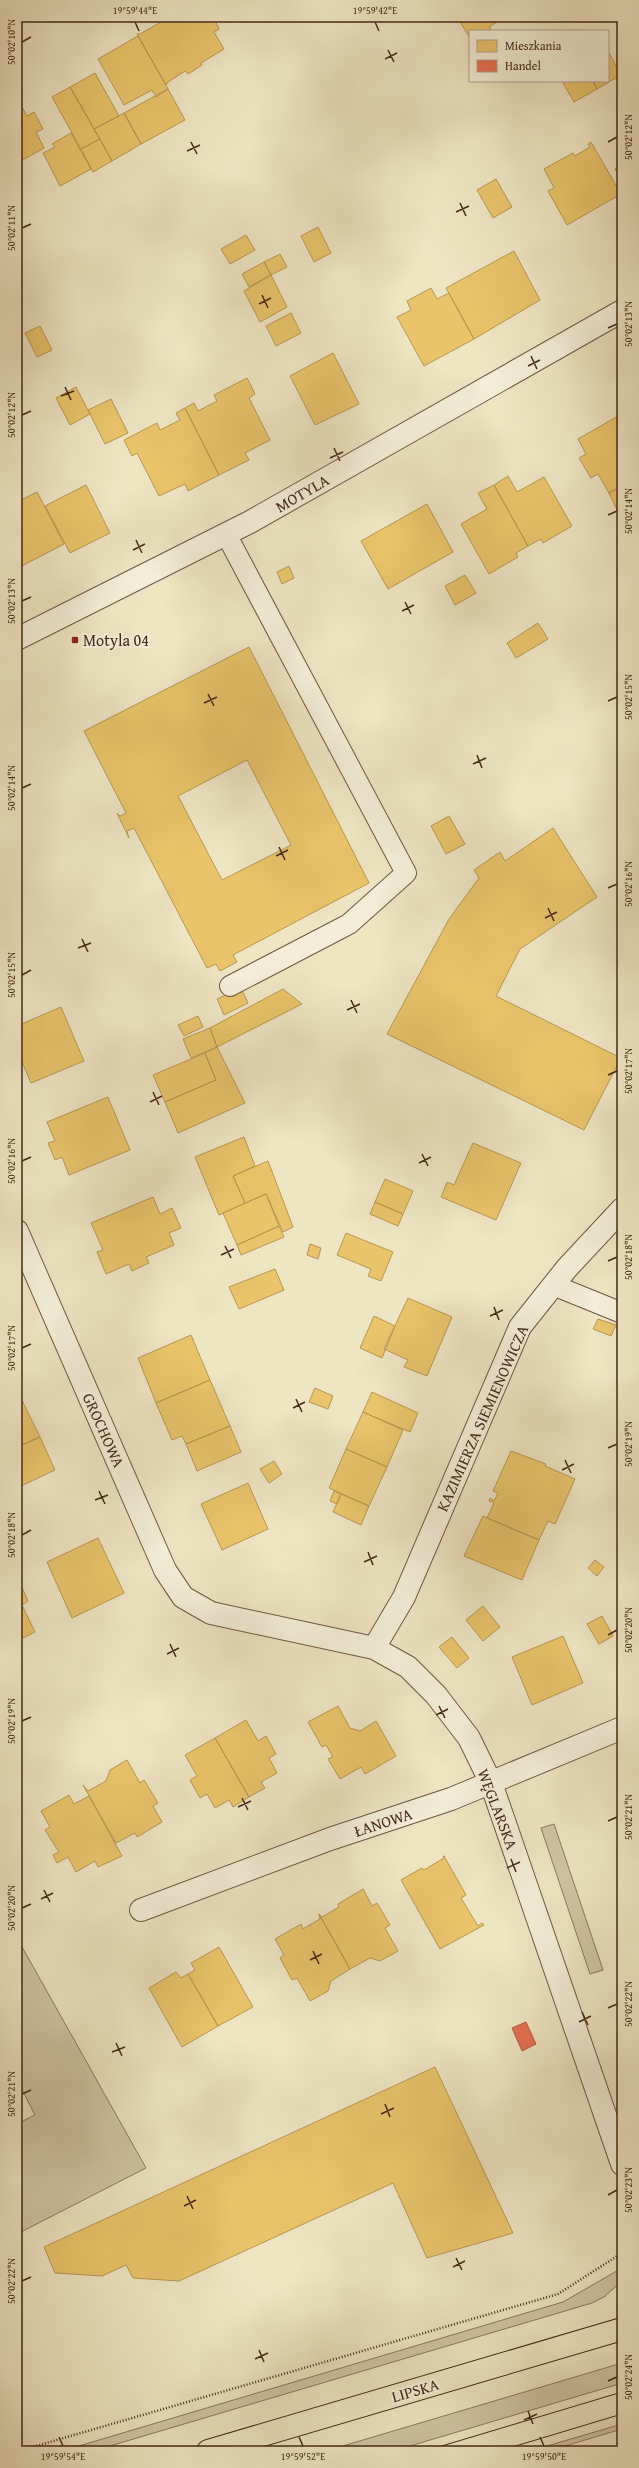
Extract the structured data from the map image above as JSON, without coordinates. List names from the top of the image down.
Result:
{
  "streets": {
    "main road": ["LIPSKA"],
    "street": [
      "MOTYLA",
      "KAZIMIERZA SIEMIENOWICZA",
      "GROCHOWA",
      "WĘGLARSKA",
      "ŁANOWA"
    ]
  },
  "crossings": [
    ["KAZIMIERZA SIEMIENOWICZA", "WĘGLARSKA"],
    ["GROCHOWA", "WĘGLARSKA"],
    ["WĘGLARSKA", "ŁANOWA"]
  ],
  "places": {
    "transit": ["Motyla 04"]
  },
  "legend": ["Mieszkania", "Handel"],
  "coordinates": [
    "19°59'44\"E",
    "19°59'42\"E",
    "50°02'10\"N",
    "50°02'12\"N",
    "50°02'11\"N",
    "50°02'13\"N",
    "50°02'14\"N",
    "50°02'15\"N",
    "50°02'16\"N",
    "50°02'17\"N",
    "50°02'18\"N",
    "50°02'19\"N",
    "50°02'20\"N",
    "50°02'21\"N",
    "50°02'22\"N",
    "50°02'23\"N",
    "50°02'24\"N",
    "19°59'54\"E",
    "19°59'52\"E",
    "19°59'50\"E"
  ]
}
